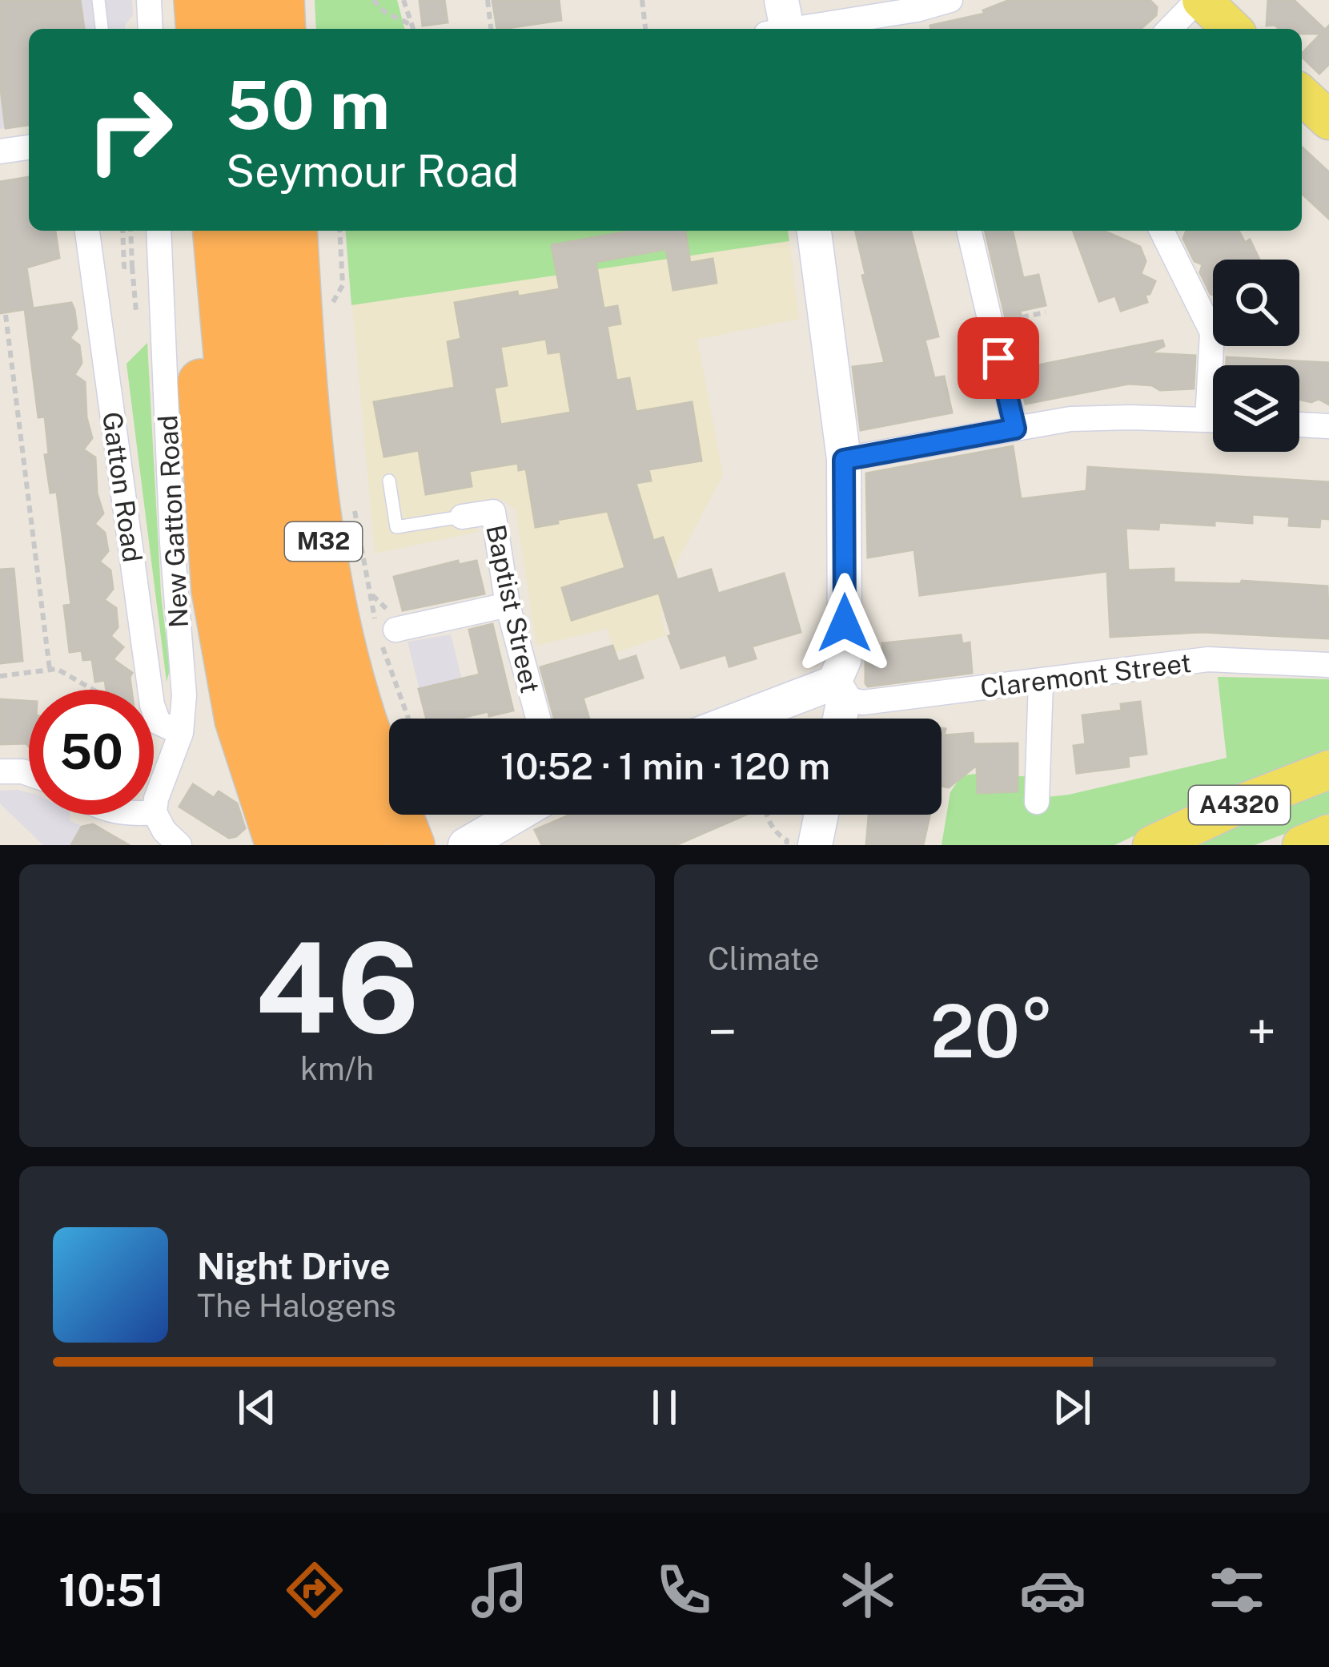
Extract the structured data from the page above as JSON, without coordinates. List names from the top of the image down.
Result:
{
  "streets": {
    "highway": ["M32"],
    "main road": ["A4320"],
    "street": [
      "Gatton Road",
      "New Gatton Road",
      "Baptist Street",
      "Claremont Street"
    ]
  },
  "crossings": [
    ["Gatton Road", "New Gatton Road"]
  ],
  "page": {
    "turn": ["50 m", "Seymour Road"],
    "limit": "50",
    "trip": "10:52 · 1 min · 120 m",
    "tile": [
      ["46", "km/h"],
      "Climate"
    ],
    "heat": ["−", "20°", "+"],
    "song": ["Night Drive", "The Halogens"],
    "tabs": "10:51"
  }
}
